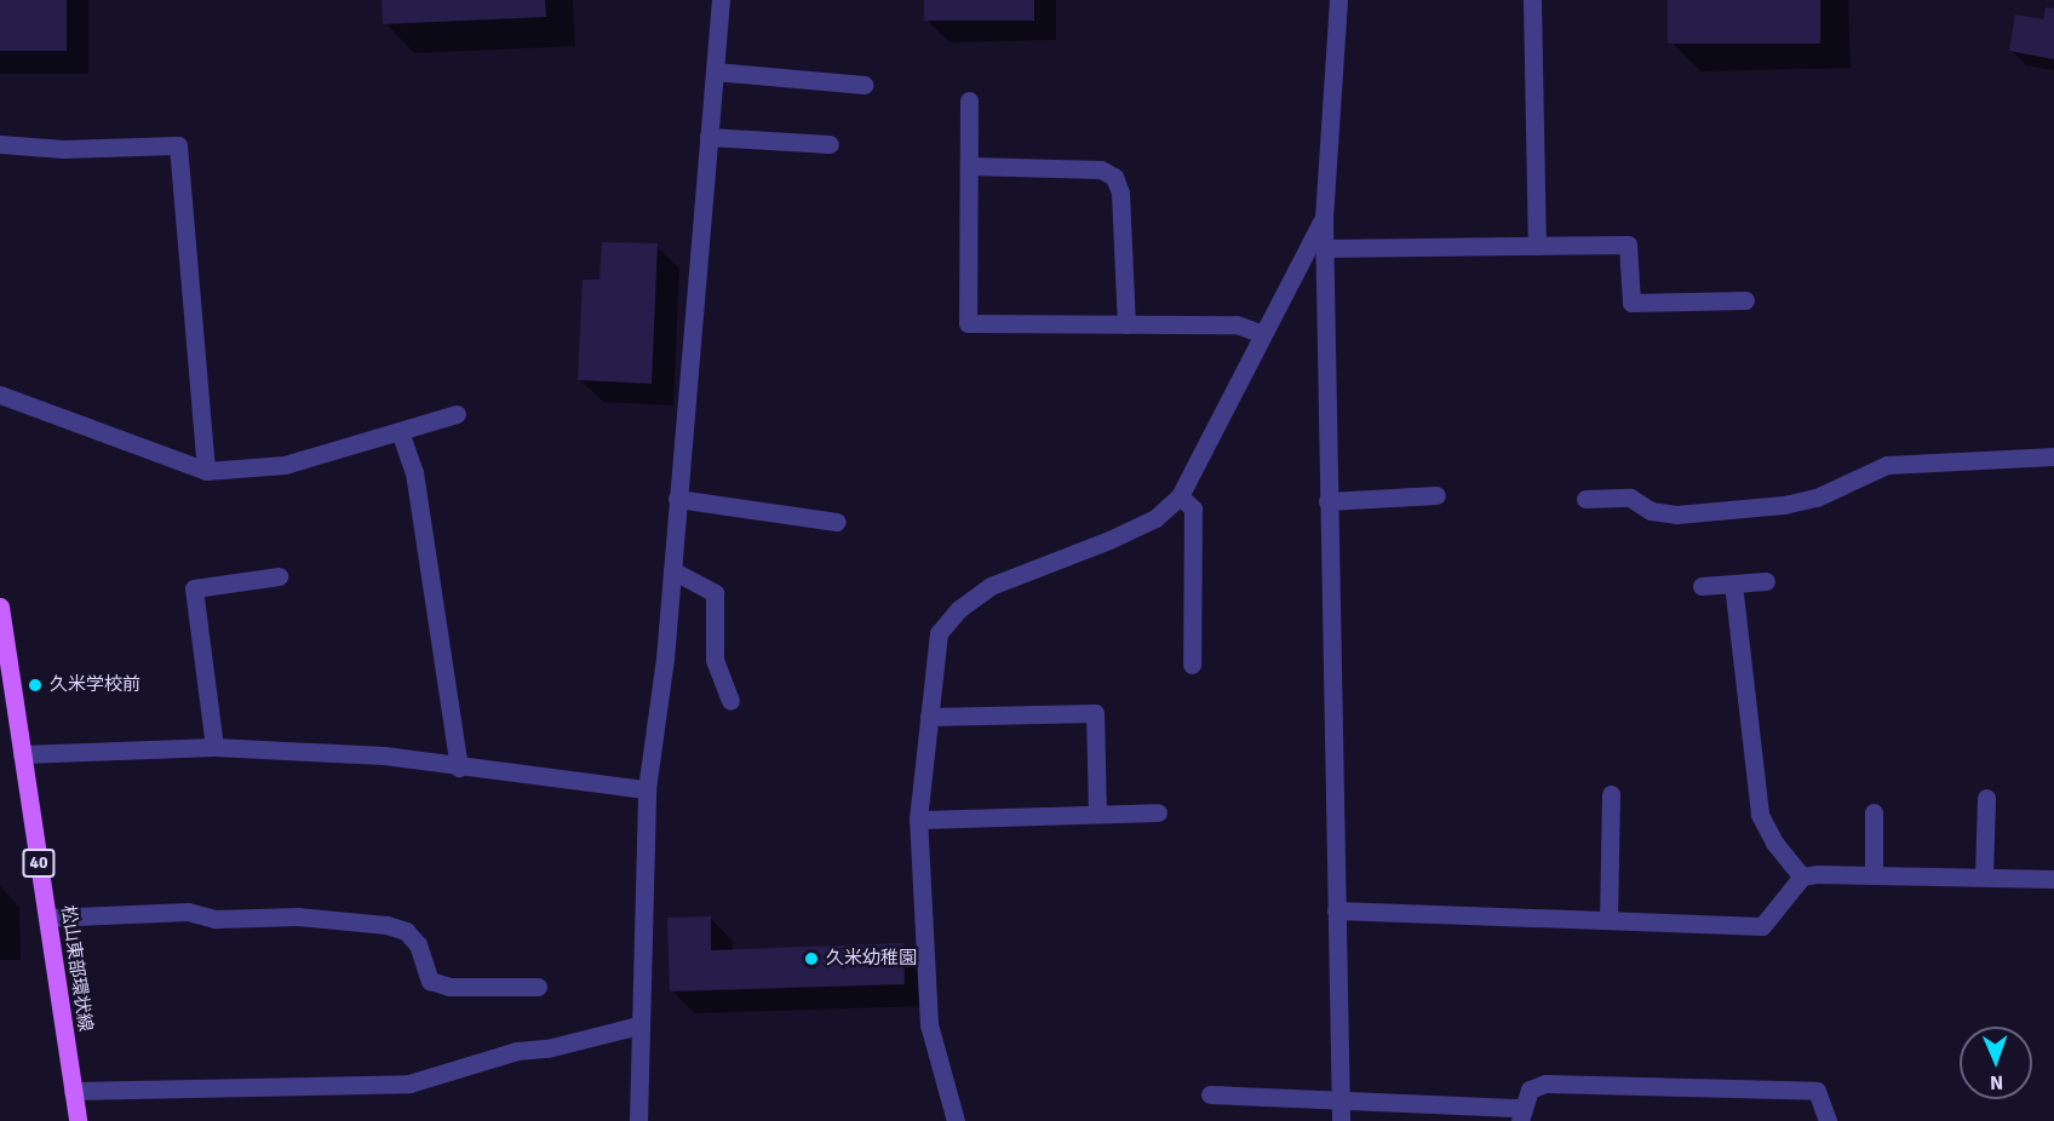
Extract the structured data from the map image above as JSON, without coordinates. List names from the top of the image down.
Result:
{
  "streets": {
    "main road": ["40", "松山東部環状線"]
  },
  "places": ["久米学校前", "久米幼稚園"],
  "north": "bottom"
}
